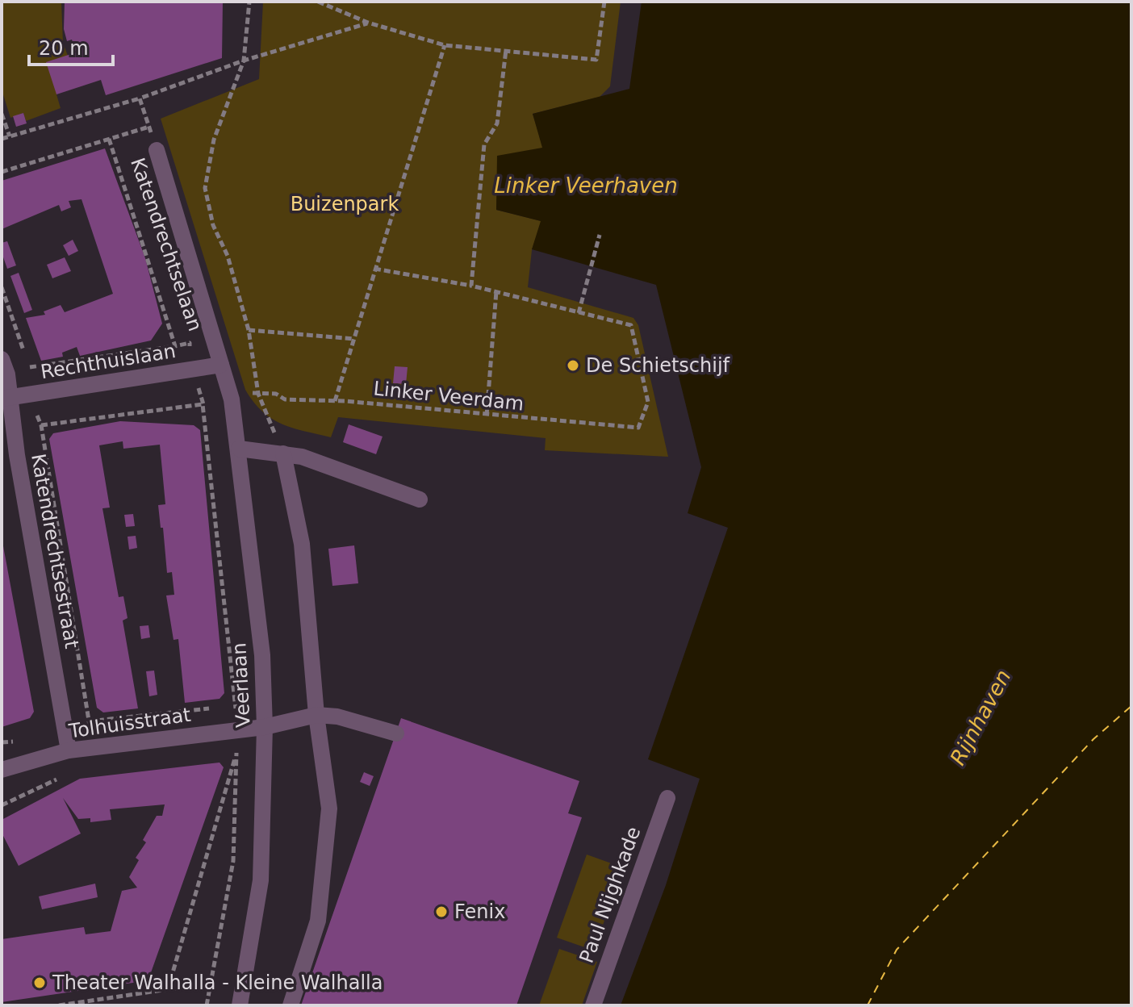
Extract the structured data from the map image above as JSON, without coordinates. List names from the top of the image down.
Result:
{
  "streets": {
    "street": [
      "Katendrechtselaan",
      "Rechthuislaan",
      "Katendrechtsestraat",
      "Veerlaan",
      "Tolhuisstraat",
      "Paul Nijghkade"
    ],
    "path": ["Linker Veerdam"]
  },
  "crossings": [
    ["Katendrechtselaan", "Rechthuislaan"],
    ["Katendrechtselaan", "Veerlaan"],
    ["Rechthuislaan", "Katendrechtsestraat"],
    ["Rechthuislaan", "Veerlaan"],
    ["Katendrechtsestraat", "Tolhuisstraat"],
    ["Veerlaan", "Tolhuisstraat"]
  ],
  "water": ["Linker Veerhaven", "Rijnhaven"],
  "parks": ["Buizenpark"],
  "places": ["De Schietschijf", "Fenix", "Theater Walhalla - Kleine Walhalla"],
  "scale_bar": "20 m"
}
